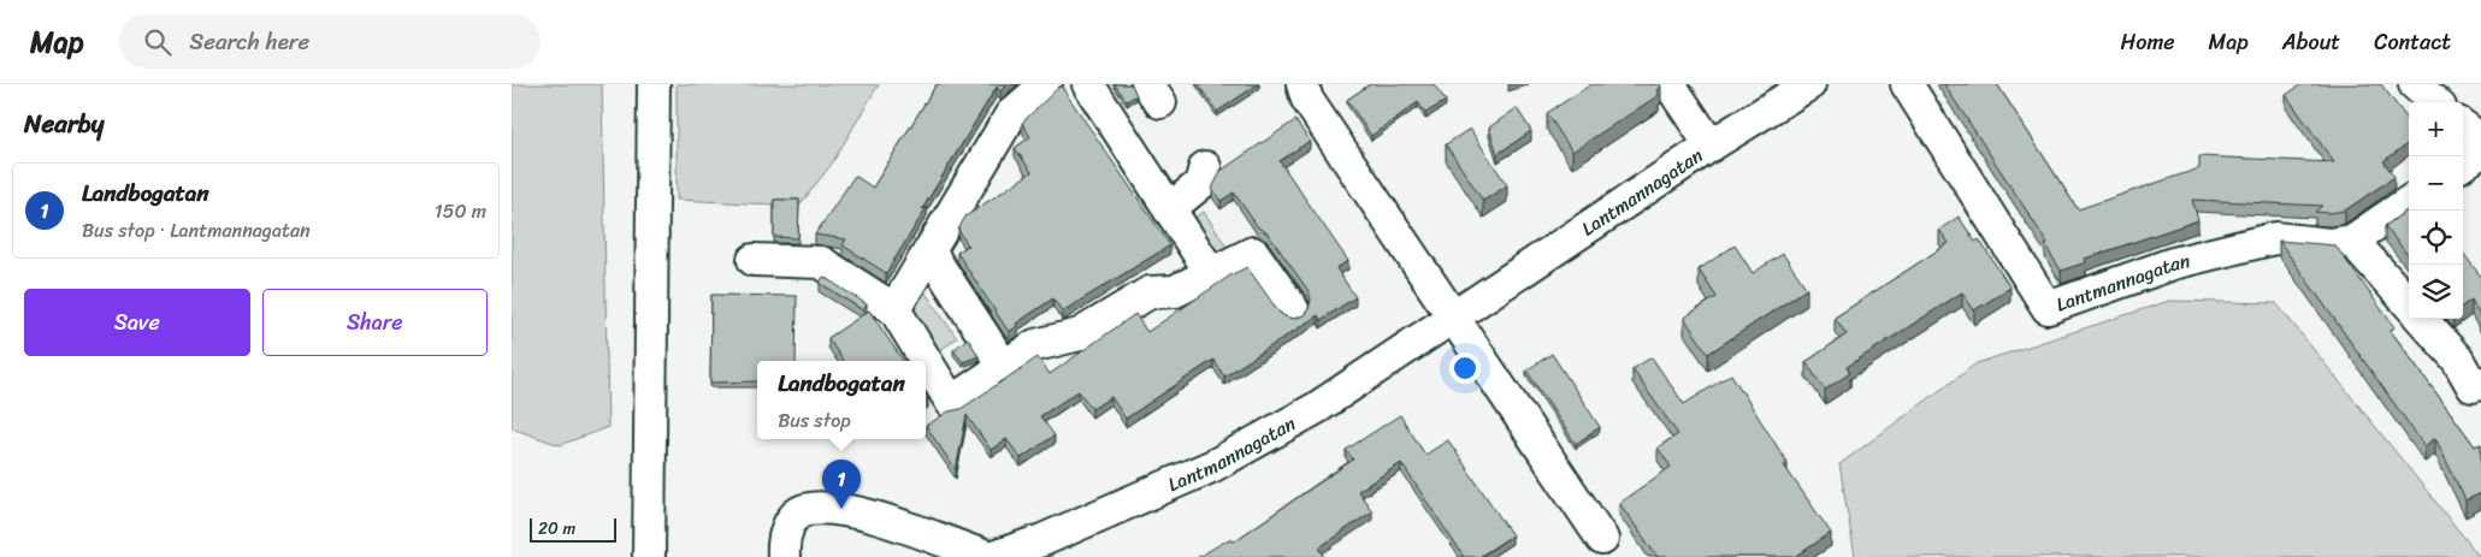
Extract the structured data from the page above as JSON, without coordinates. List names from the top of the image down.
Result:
{
  "streets": {
    "street": ["Lantmannagatan"]
  },
  "scale_bar": "20 m",
  "page": {
    "header": "Map",
    "search": "Search here",
    "nav": [
      "Home",
      "Map",
      "About",
      "Contact"
    ],
    "heading": "Nearby",
    "map_buttons": ["+", "−"],
    "list": [
      {
        "mark": "1",
        "name": "Landbogatan",
        "note": "Bus stop · Lantmannagatan",
        "value": "150 m"
      }
    ],
    "buttons": ["Save", "Share"],
    "popup": ["Landbogatan", "Bus stop"],
    "pins": "1",
    "scale": "20 m"
  }
}
